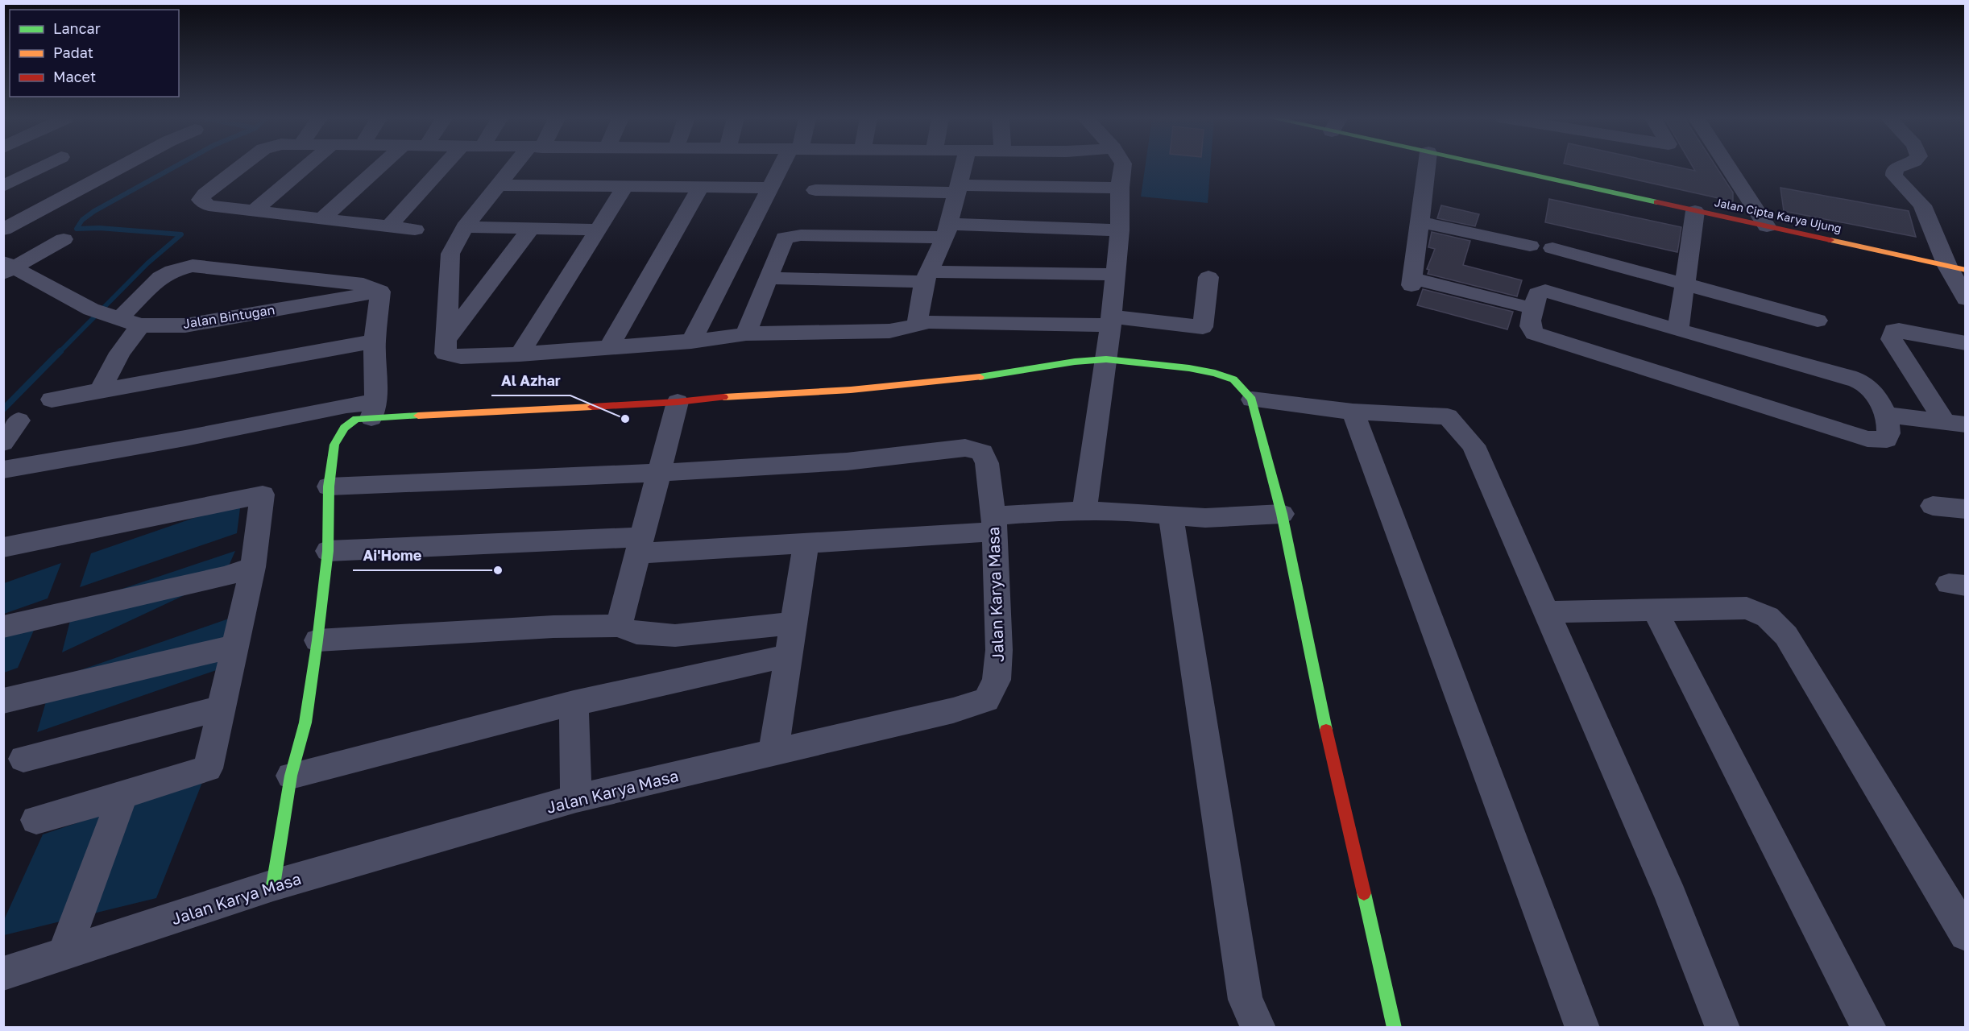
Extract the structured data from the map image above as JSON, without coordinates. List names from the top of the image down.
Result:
{
  "streets": {
    "street": ["Jalan Cipta Karya Ujung", "Jalan Bintugan", "Jalan Karya Masa"]
  },
  "places": ["Al Azhar", "Ai'Home"],
  "legend": ["Lancar", "Padat", "Macet"]
}
